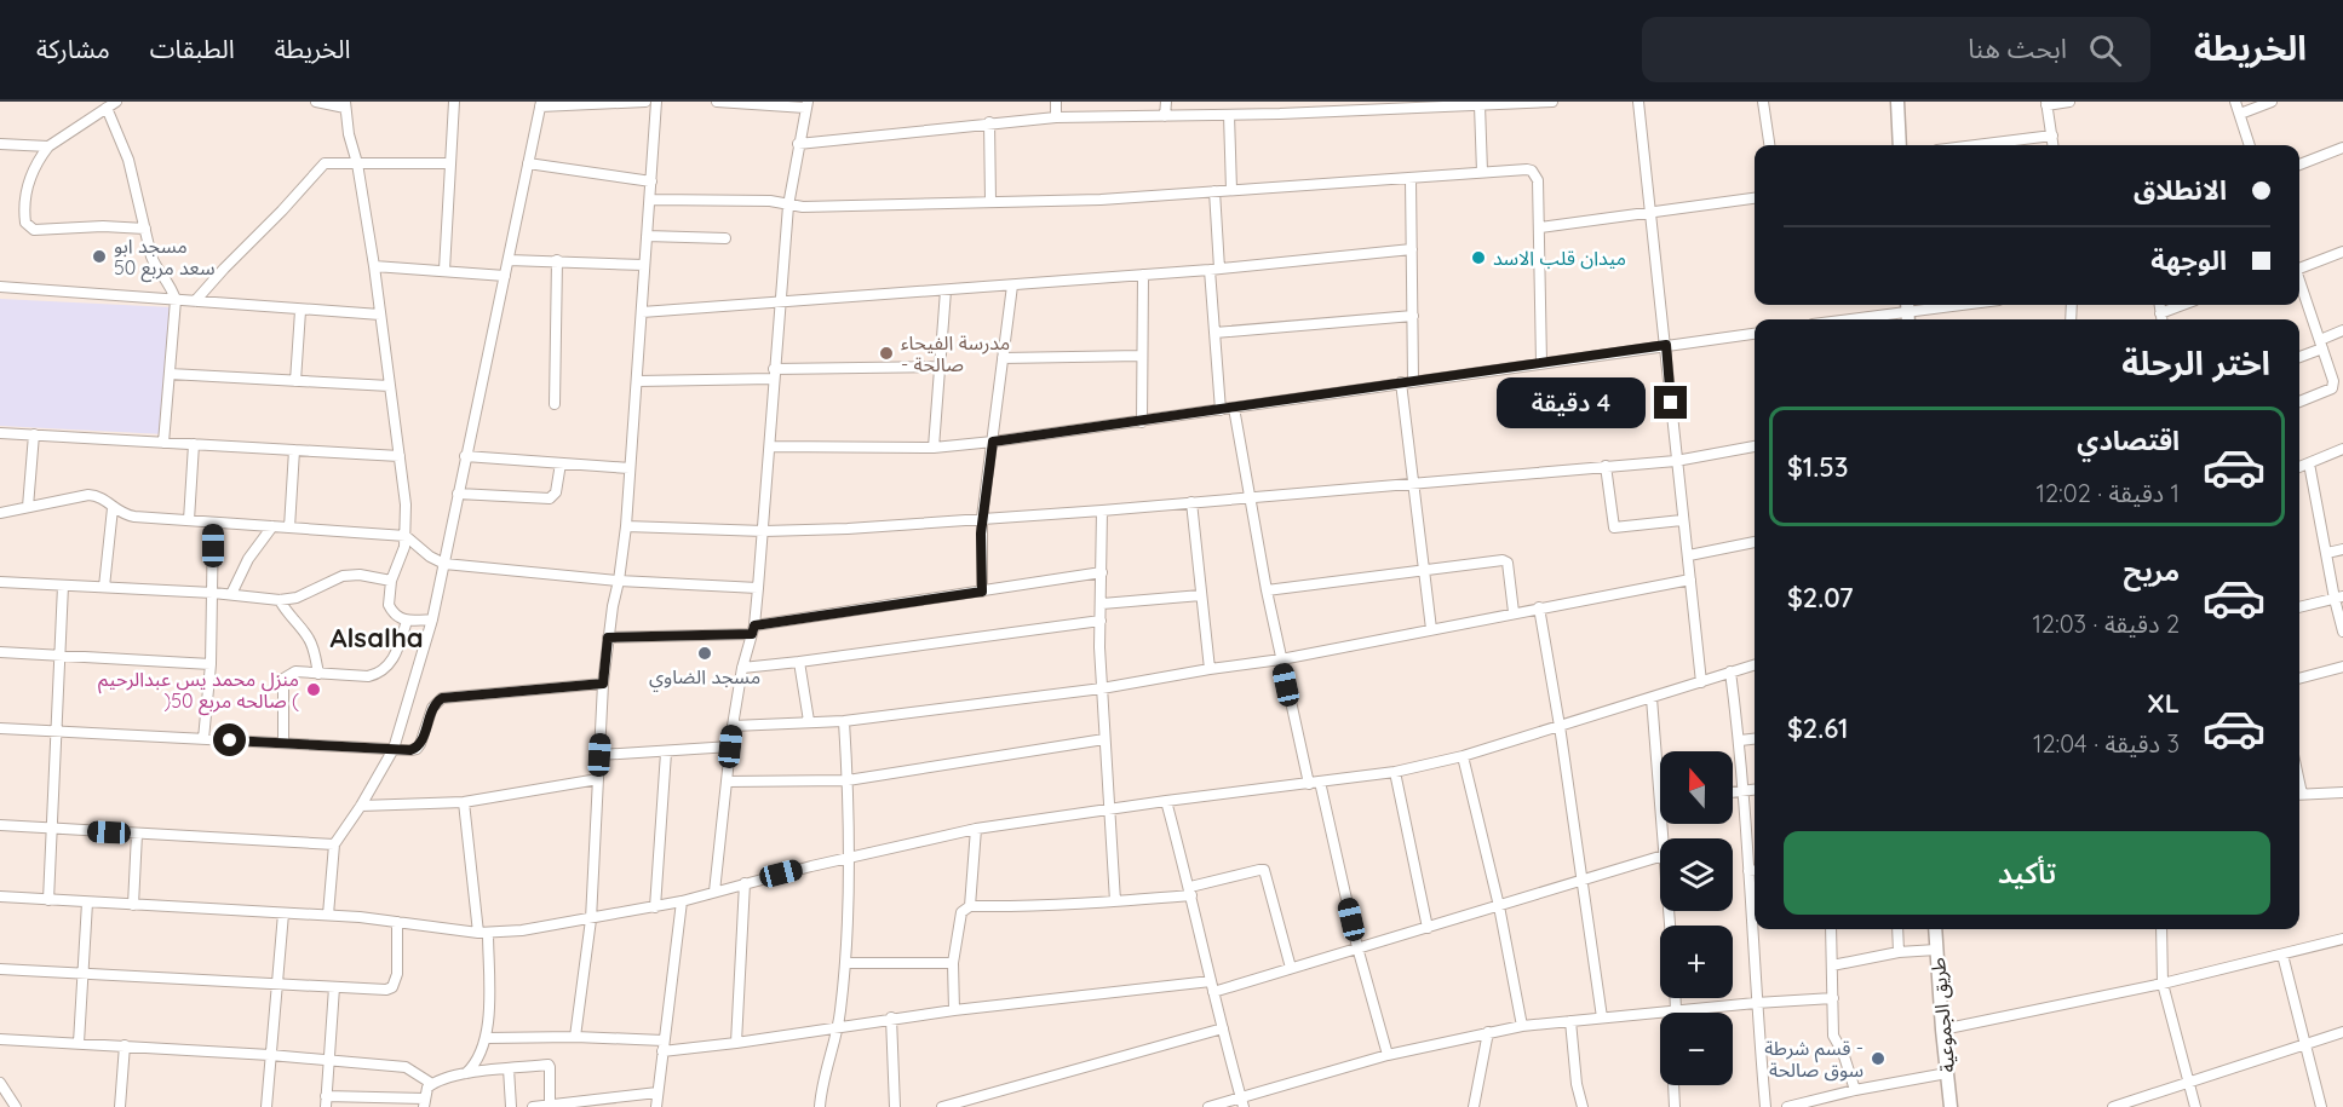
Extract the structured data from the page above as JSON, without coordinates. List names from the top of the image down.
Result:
{
  "streets": {
    "main road": ["طريق الجموعية"]
  },
  "districts": ["Alsalha"],
  "places": [
    "مسجد ابو سعد مربع 50",
    "ميدان قلب الاسد",
    "مدرسة الفيحاء - صالحة",
    "مسجد الضاوي",
    "منزل محمد يس عبدالرحيم )صالحه مربع 50 (",
    "قسم شرطة - سوق صالحة"
  ],
  "north": "top",
  "page": {
    "header": "الخريطة",
    "search": "ابحث هنا",
    "nav": ["الخريطة", "الطبقات", "مشاركة"],
    "banner": ["الانطلاق", "الوجهة"],
    "heading": "اختر الرحلة",
    "bubble": "4 دقيقة",
    "list": [
      {
        "name": "اقتصادي",
        "note": "1 دقيقة · 12:02",
        "value": "$1.53"
      },
      {
        "name": "مريح",
        "note": "2 دقيقة · 12:03",
        "value": "$2.07"
      },
      {
        "name": "XL",
        "note": "3 دقيقة · 12:04",
        "value": "$2.61"
      }
    ],
    "map_buttons": ["+", "−"],
    "buttons": "تأكيد"
  }
}
